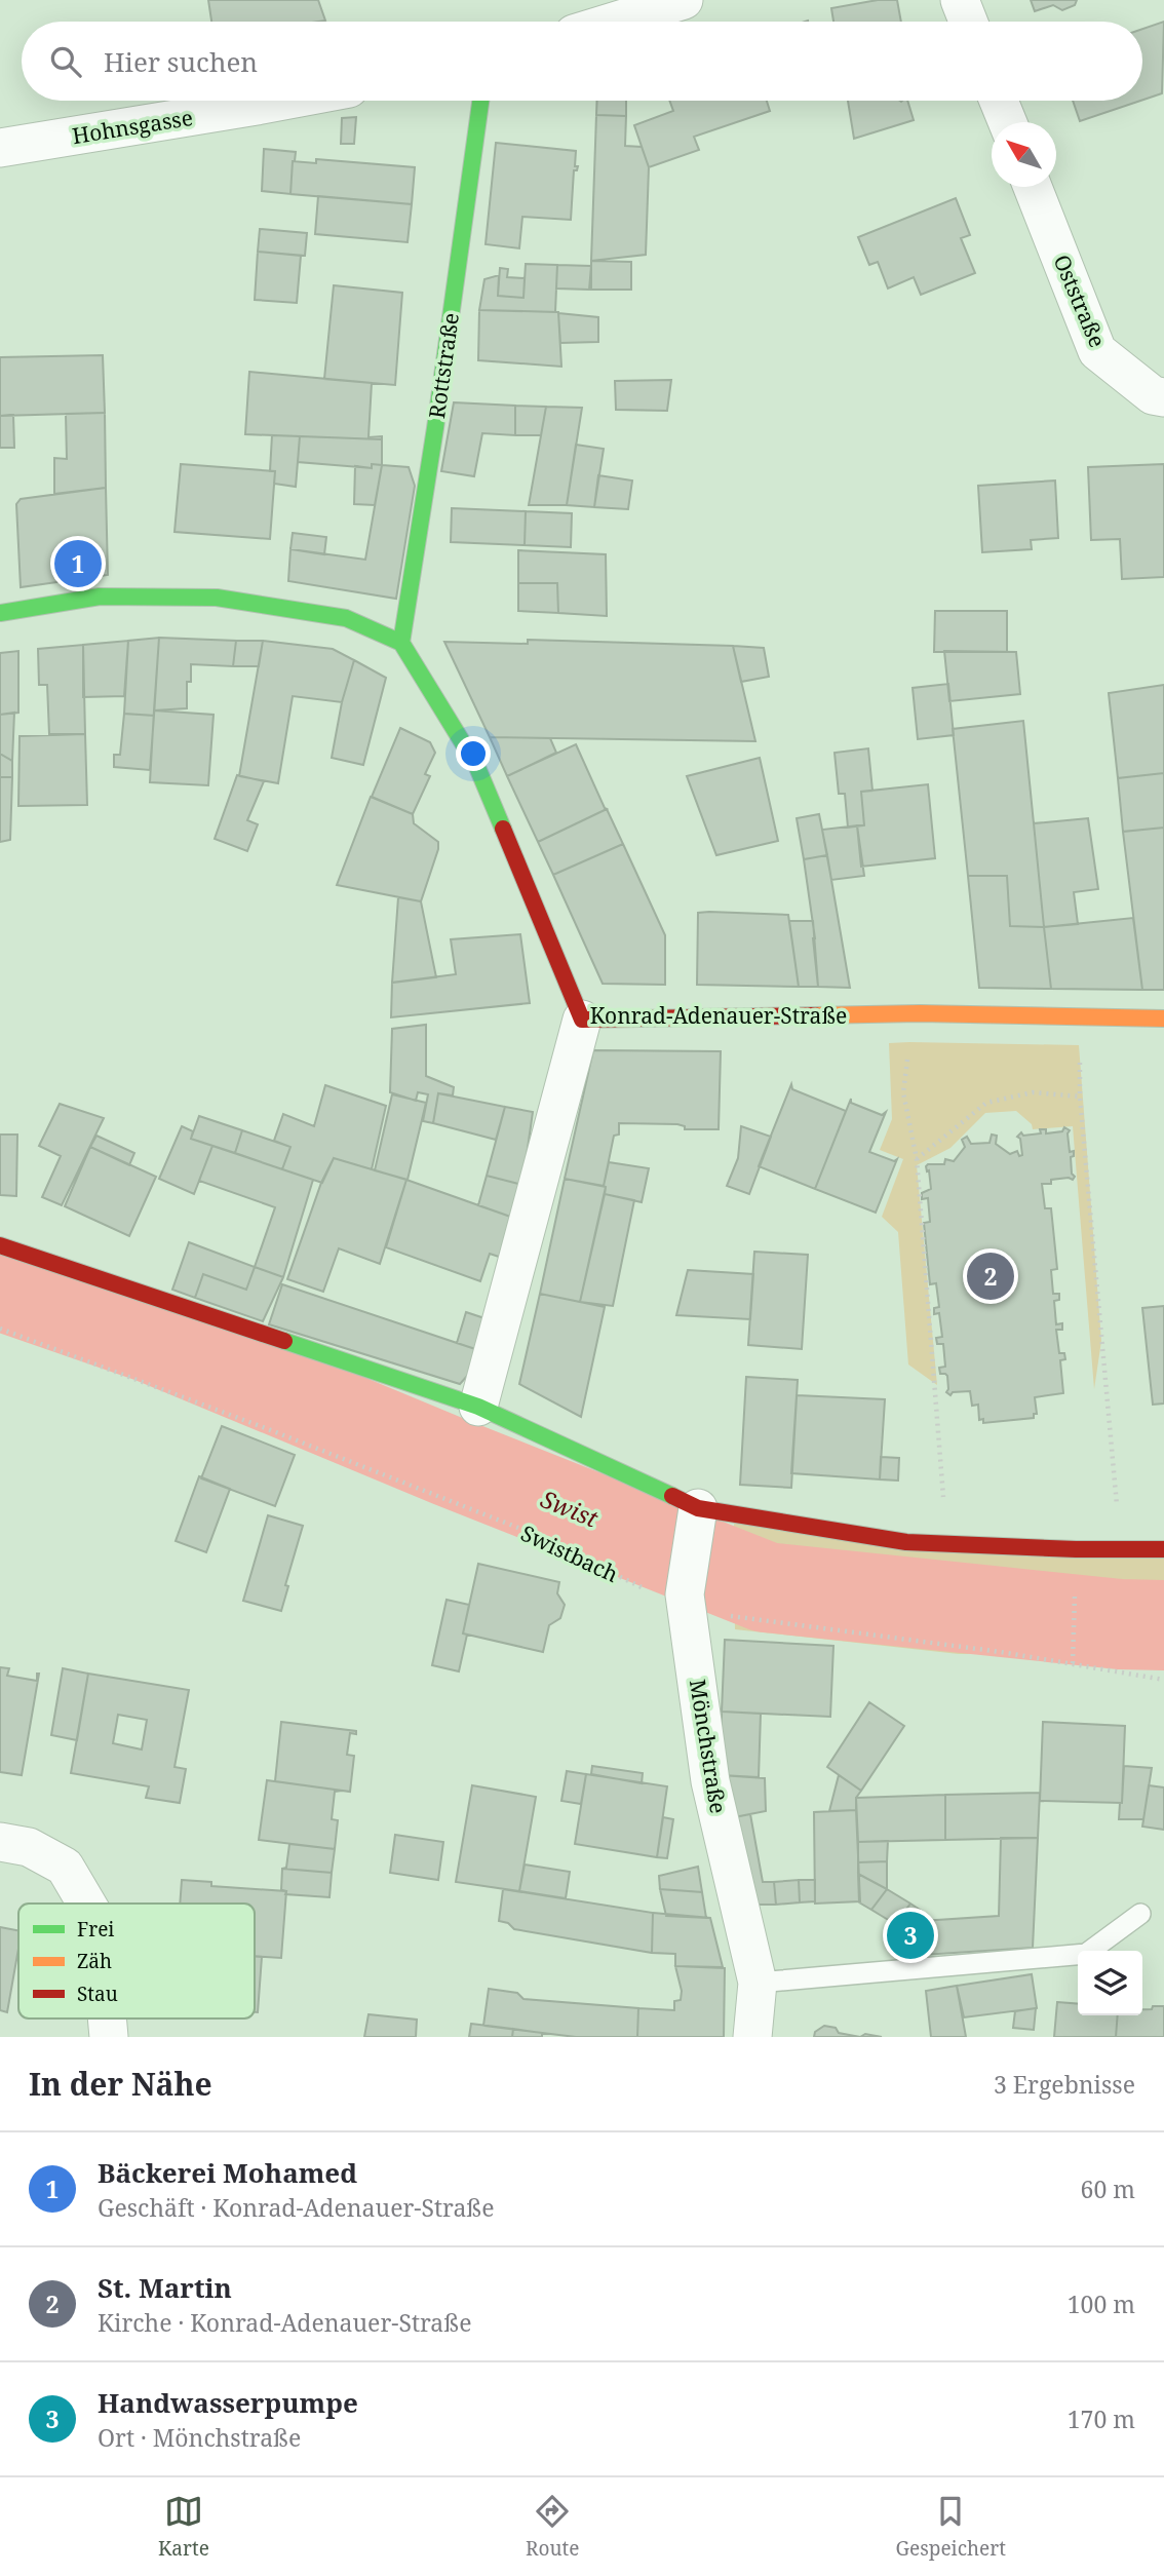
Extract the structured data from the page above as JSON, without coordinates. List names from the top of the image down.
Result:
{
  "streets": {
    "street": [
      "Hohnsgasse",
      "Oststraße",
      "Rottstraße",
      "Konrad-Adenauer-Straße",
      "Mönchstraße"
    ],
    "path": ["Swistbach"]
  },
  "crossings": [
    ["Rottstraße", "Konrad-Adenauer-Straße"],
    ["Swistbach", "Mönchstraße"]
  ],
  "water": ["Swist"],
  "legend": ["Frei", "Zäh", "Stau"],
  "north": "top left",
  "page": {
    "search": "Hier suchen",
    "pins": ["1", "2", "3"],
    "heading": ["In der Nähe", "3 Ergebnisse"],
    "list": [
      {
        "mark": "1",
        "name": "Bäckerei Mohamed",
        "note": "Geschäft · Konrad-Adenauer-Straße",
        "value": "60 m"
      },
      {
        "mark": "2",
        "name": "St. Martin",
        "note": "Kirche · Konrad-Adenauer-Straße",
        "value": "100 m"
      },
      {
        "mark": "3",
        "name": "Handwasserpumpe",
        "note": "Ort · Mönchstraße",
        "value": "170 m"
      }
    ],
    "nav": ["Karte", "Route", "Gespeichert"]
  }
}
